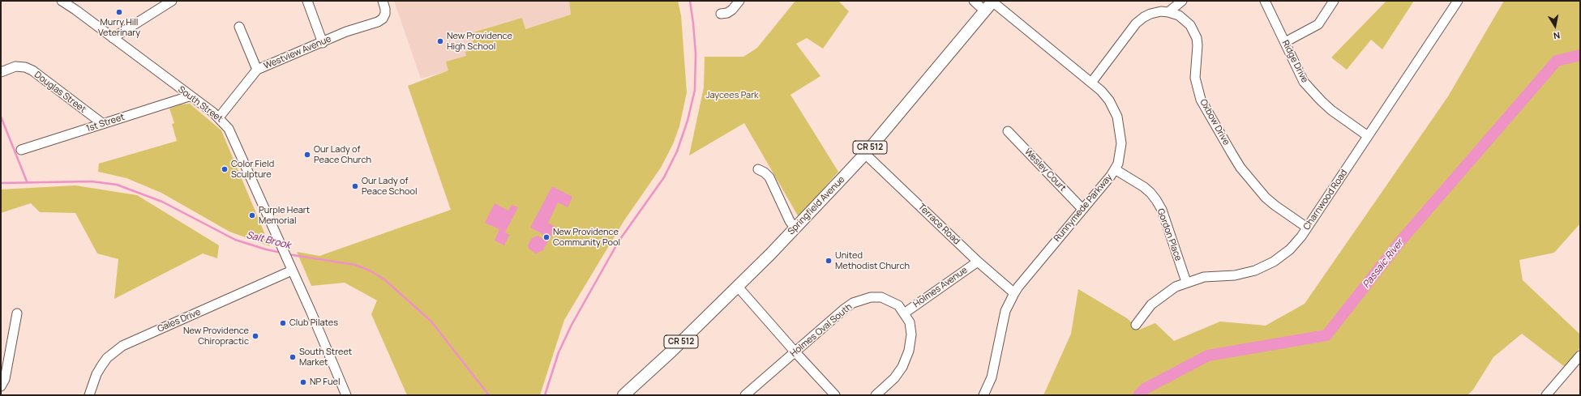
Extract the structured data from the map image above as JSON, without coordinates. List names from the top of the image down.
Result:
{
  "streets": {
    "main road": ["CR 512", "Springfield Avenue"],
    "street": [
      "Westview Avenue",
      "Ridge Drive",
      "Douglas Street",
      "South Street",
      "Oxbow Drive",
      "1st Street",
      "Wesley Court",
      "Charnwood Road",
      "Runnymede Parkway",
      "Terrace Road",
      "Gordon Place",
      "Holmes Avenue",
      "Gales Drive",
      "Holmes Oval South"
    ]
  },
  "crossings": [
    ["Westview Avenue", "South Street"],
    ["Ridge Drive", "Charnwood Road"],
    ["Douglas Street", "1st Street"],
    ["South Street", "1st Street"],
    ["South Street", "Gales Drive"],
    ["Oxbow Drive", "Charnwood Road"],
    ["Oxbow Drive", "Runnymede Parkway"],
    ["Wesley Court", "Runnymede Parkway"],
    ["Charnwood Road", "Gordon Place"],
    ["Springfield Avenue", "Runnymede Parkway"],
    ["Springfield Avenue", "Terrace Road"],
    ["Runnymede Parkway", "Terrace Road"],
    ["Runnymede Parkway", "Gordon Place"],
    ["Terrace Road", "Holmes Avenue"],
    ["Holmes Avenue", "Holmes Oval South"]
  ],
  "water": ["Salt Brook", "Passaic River"],
  "parks": ["Jaycees Park"],
  "places": [
    "Murry Hill Veterinary",
    "New Providence High School",
    "Our Lady of Peace Church",
    "Color Field Sculpture",
    "Our Lady of Peace School",
    "Purple Heart Memorial",
    "New Providence Community Pool",
    "United Methodist Church",
    "Club Pilates",
    "New Providence Chiropractic",
    "South Street Market",
    "NP Fuel"
  ],
  "north": "bottom"
}
